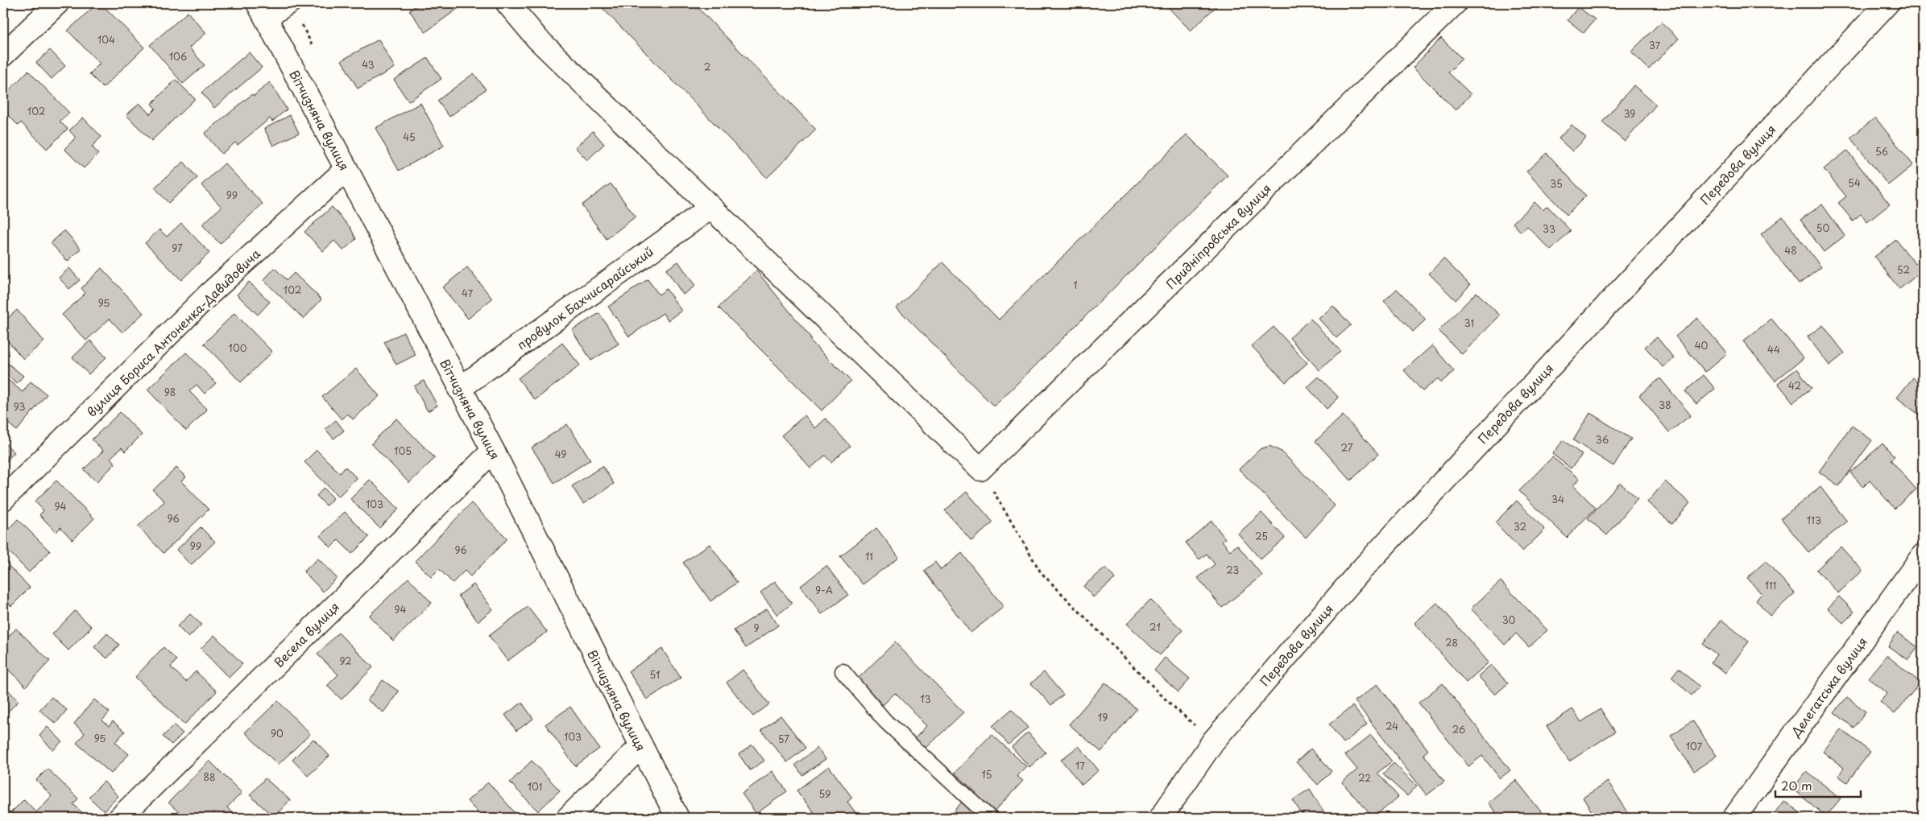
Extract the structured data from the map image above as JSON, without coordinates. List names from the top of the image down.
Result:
{
  "streets": {
    "street": [
      "Вітчизняна вулиця",
      "Передова вулиця",
      "Придніпровська вулиця",
      "провулок Бахчисарайський",
      "вулиця Бориса Антоненка-Давидовича",
      "Весела вулиця",
      "Делегатська вулиця"
    ]
  },
  "crossings": [
    ["Вітчизняна вулиця", "провулок Бахчисарайський"],
    ["Вітчизняна вулиця", "вулиця Бориса Антоненка-Давидовича"],
    ["Вітчизняна вулиця", "Весела вулиця"]
  ],
  "house_numbers": [
    "104",
    "37",
    "106",
    "43",
    "2",
    "102",
    "39",
    "45",
    "56",
    "54",
    "35",
    "99",
    "50",
    "33",
    "97",
    "48",
    "52",
    "1",
    "102",
    "47",
    "95",
    "31",
    "40",
    "100",
    "44",
    "42",
    "98",
    "38",
    "93",
    "36",
    "27",
    "105",
    "49",
    "34",
    "103",
    "94",
    "96",
    "113",
    "32",
    "25",
    "99",
    "96",
    "11",
    "23",
    "111",
    "9-А",
    "94",
    "30",
    "21",
    "9",
    "28",
    "92",
    "51",
    "13",
    "19",
    "24",
    "26",
    "90",
    "103",
    "95",
    "57",
    "107",
    "17",
    "15",
    "88",
    "22",
    "101",
    "59"
  ],
  "scale_bar": "20 m"
}
